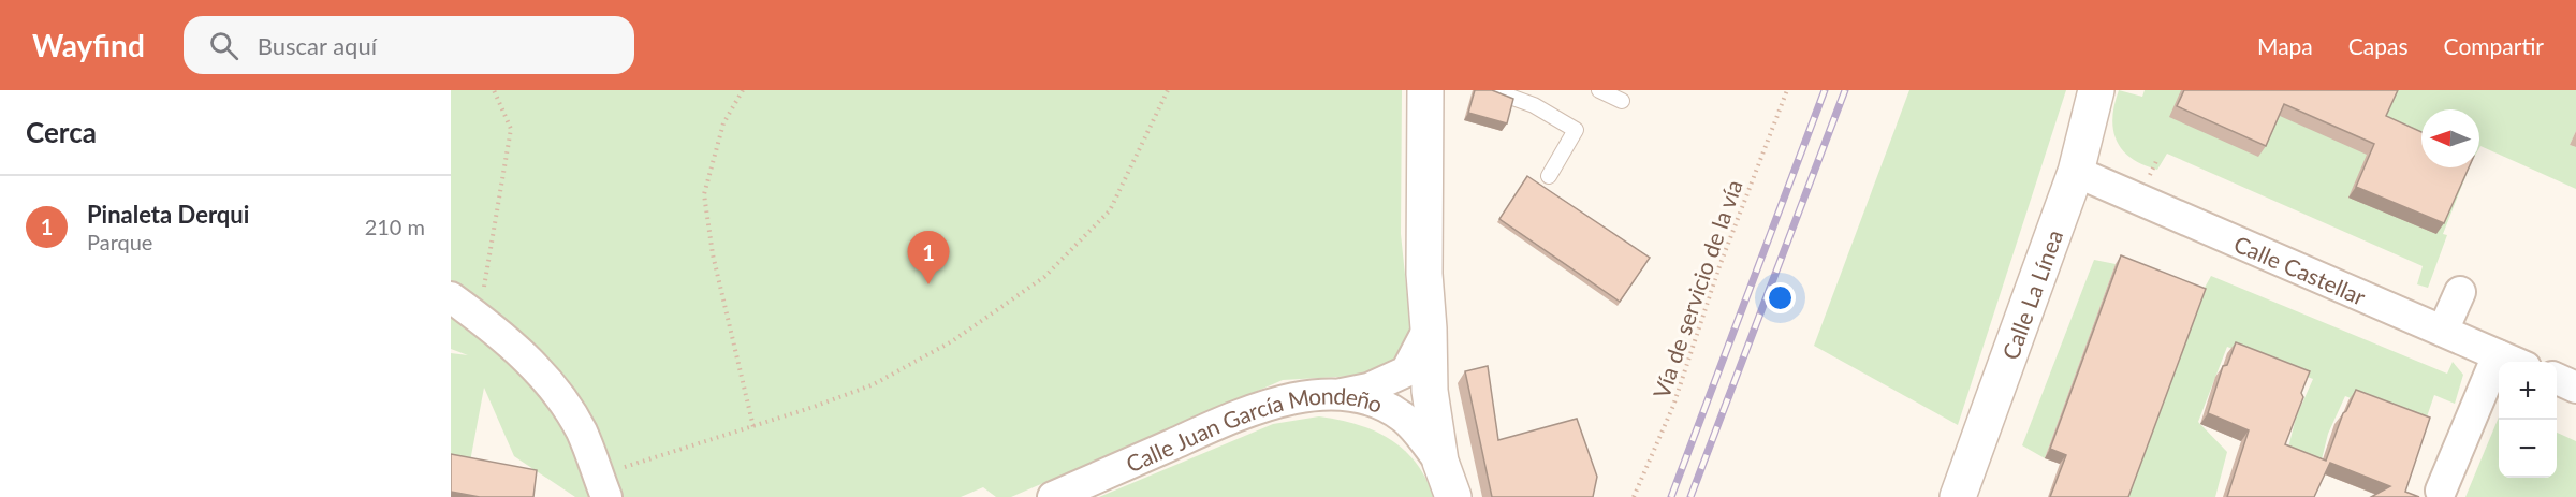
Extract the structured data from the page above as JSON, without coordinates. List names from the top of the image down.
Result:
{
  "streets": {
    "street": ["Calle Castellar", "Calle La Línea", "Calle Juan García Mondeño"],
    "path": ["Vía de servicio de la vía"]
  },
  "crossings": [
    ["Calle Castellar", "Calle La Línea"]
  ],
  "north": "left",
  "page": {
    "header": "Wayfind",
    "search": "Buscar aquí",
    "nav": ["Mapa", "Capas", "Compartir"],
    "heading": "Cerca",
    "list": [
      {
        "mark": "1",
        "name": "Pinaleta Derqui",
        "note": "Parque",
        "value": "210 m"
      }
    ],
    "pins": "1",
    "map_buttons": ["+", "−"]
  }
}
